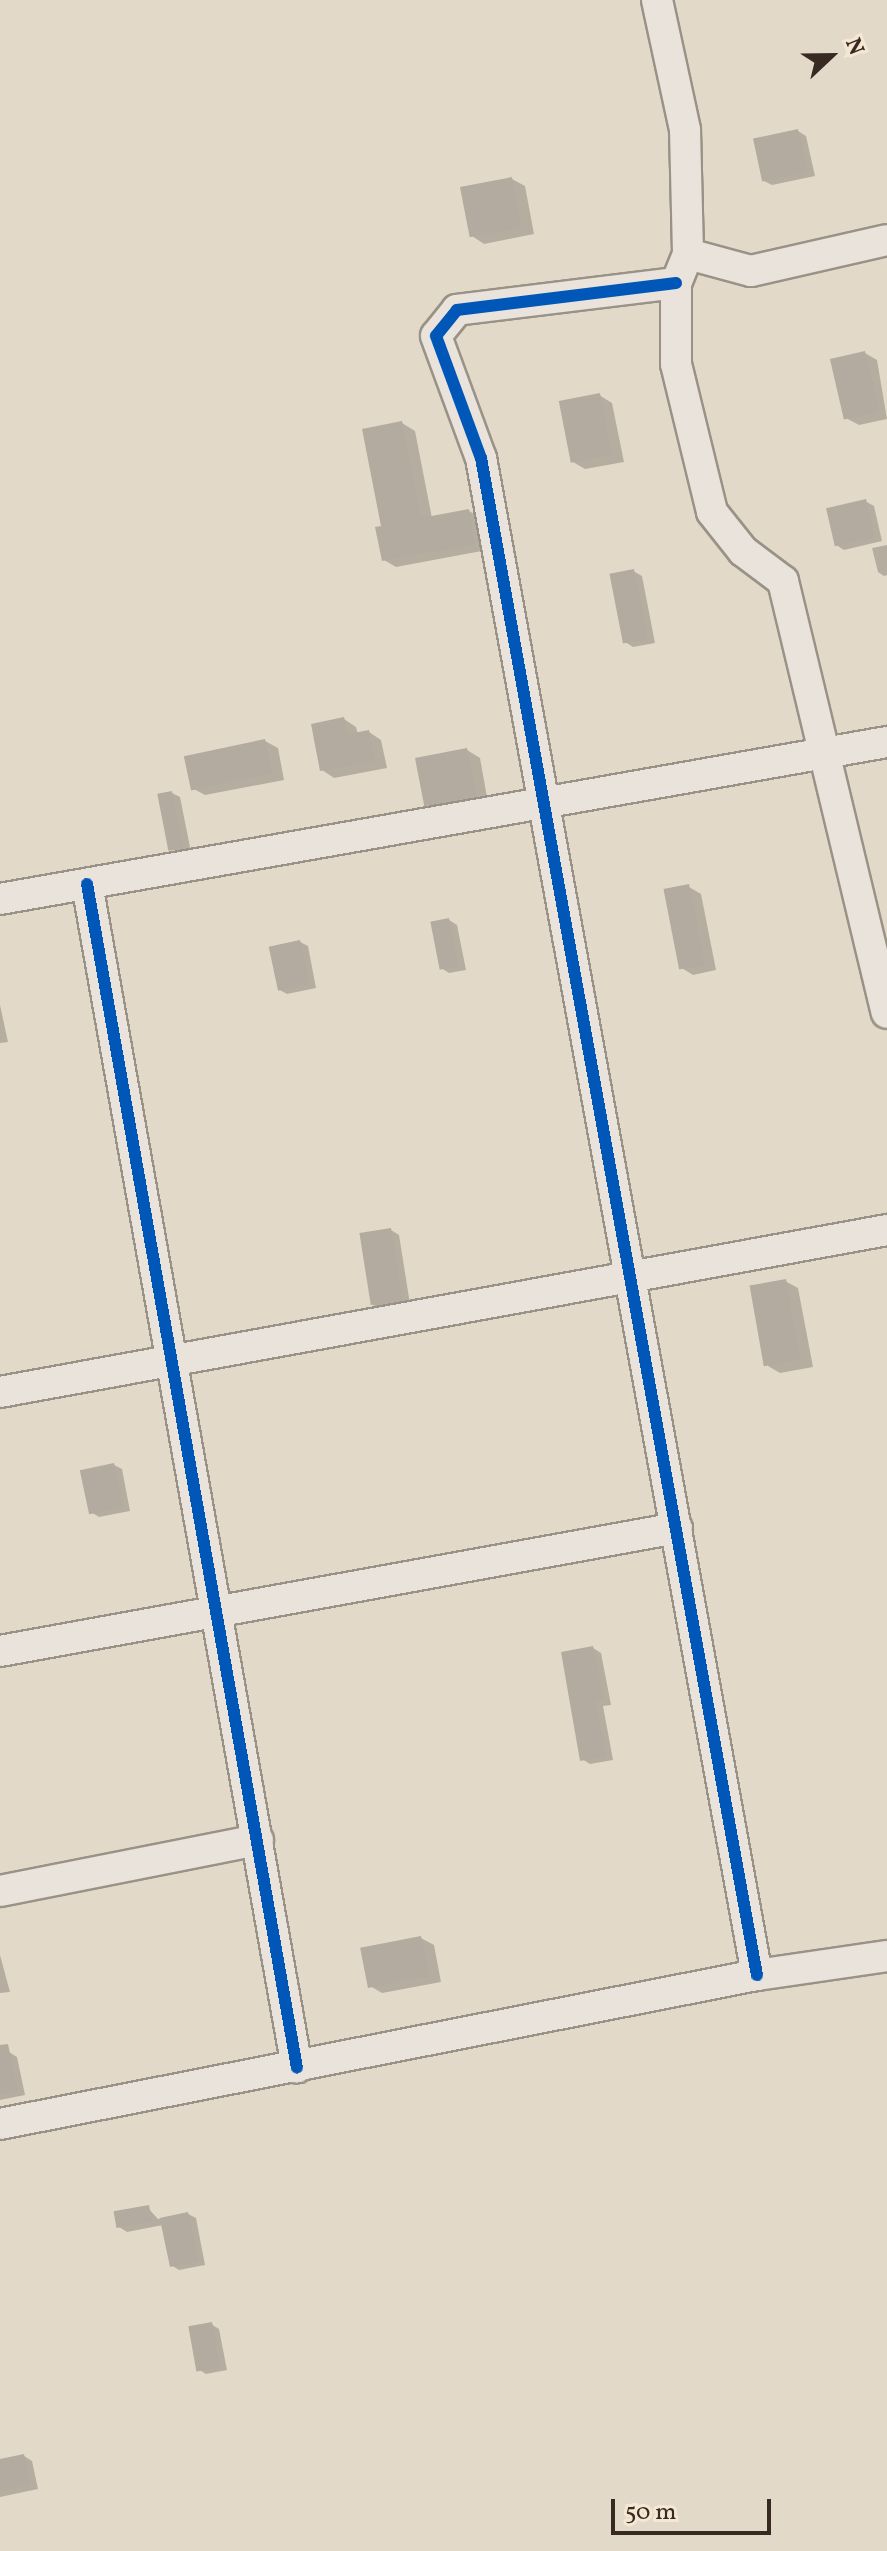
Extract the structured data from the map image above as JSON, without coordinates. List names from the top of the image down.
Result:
{
  "scale_bar": "50 m",
  "north": "right"
}
